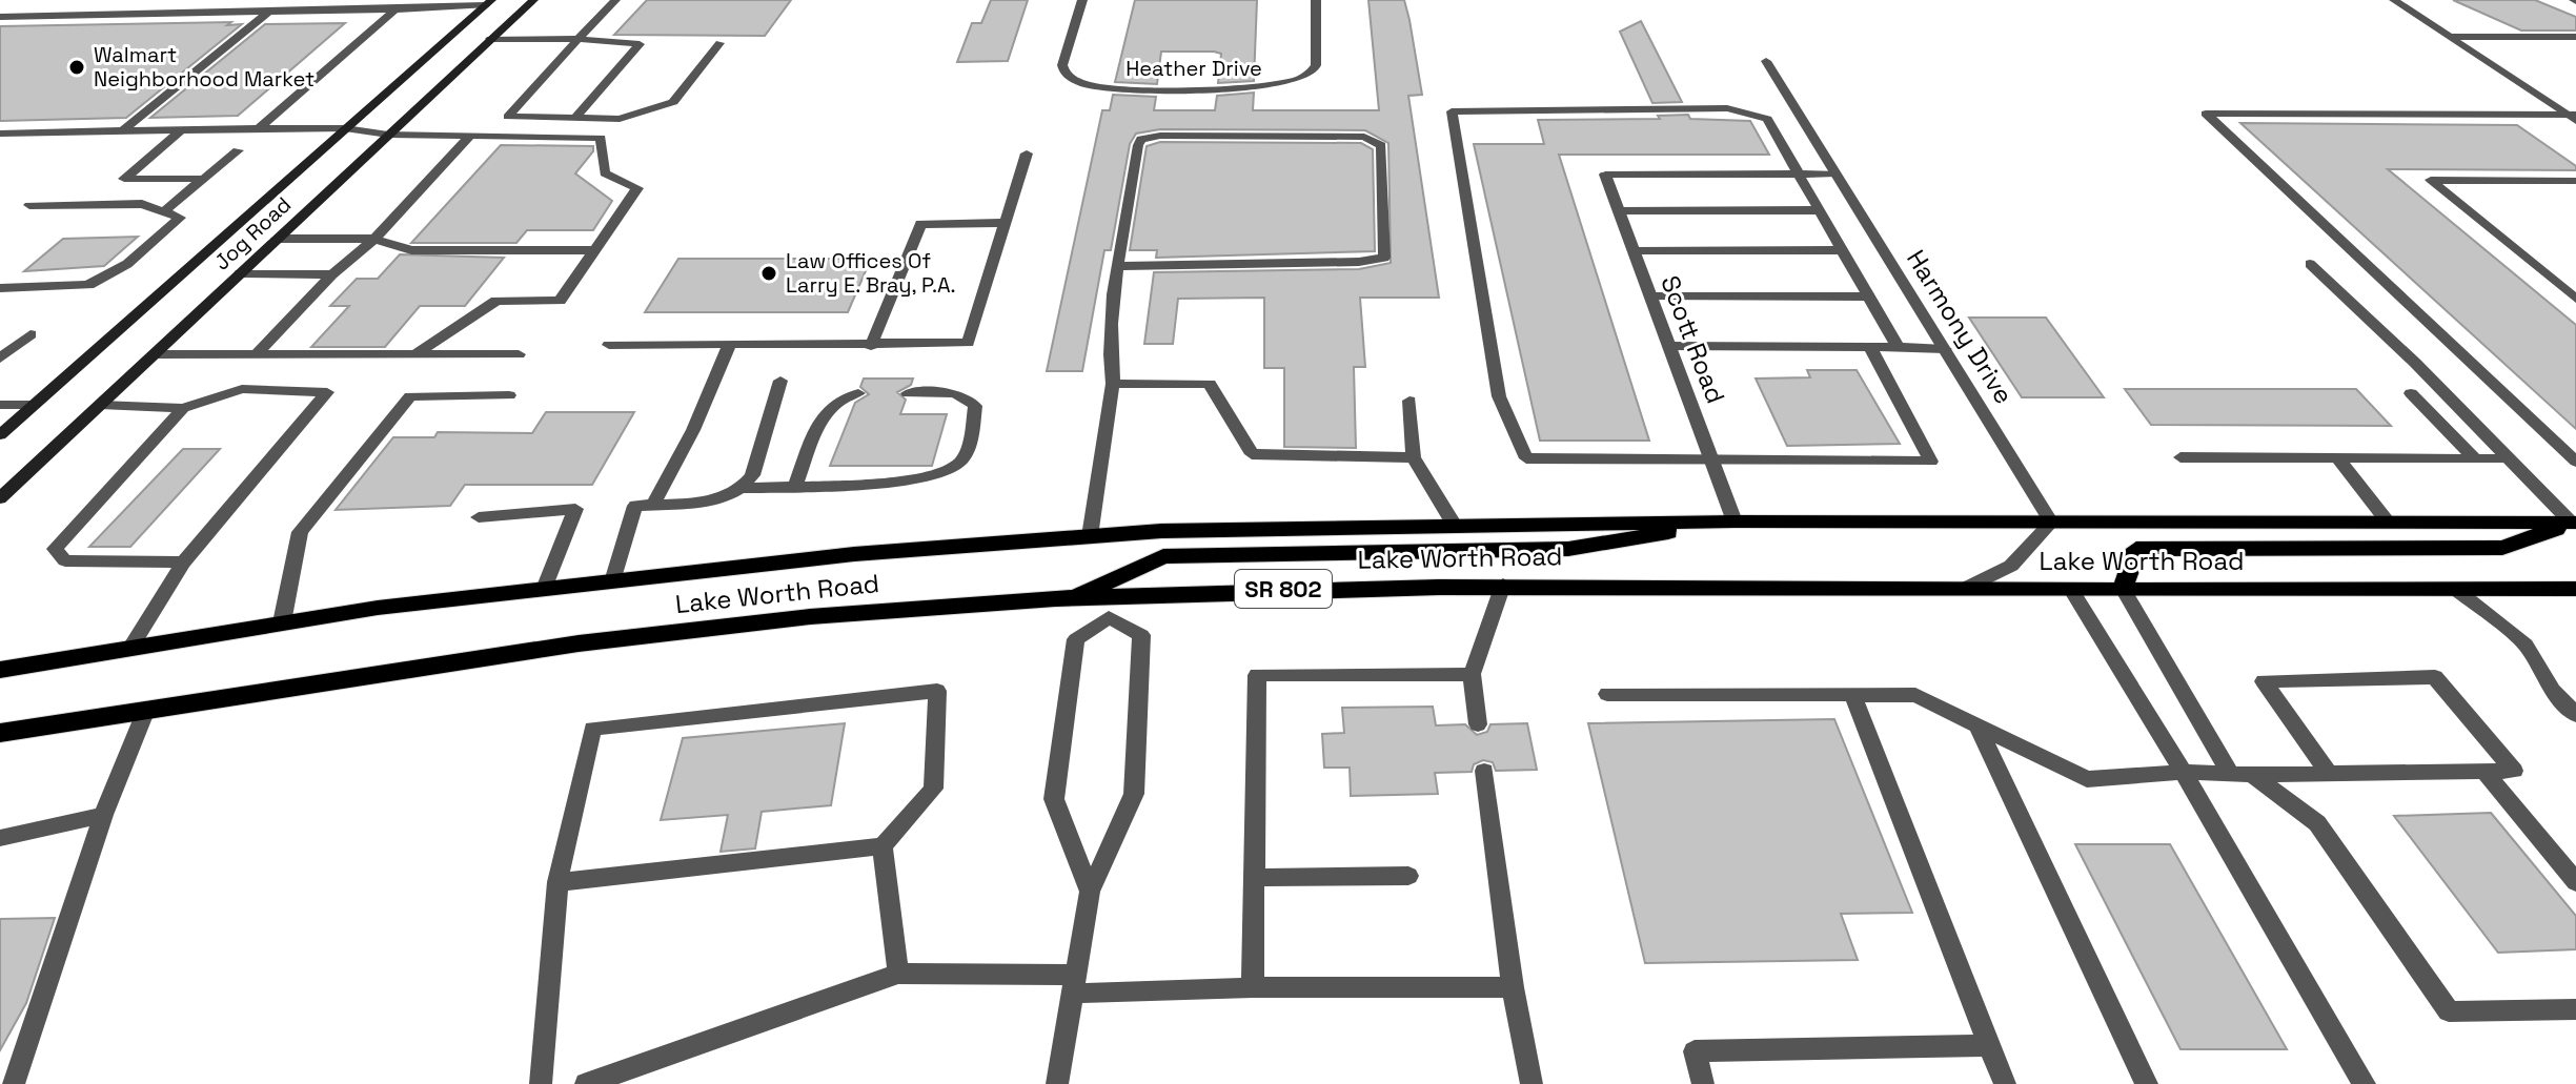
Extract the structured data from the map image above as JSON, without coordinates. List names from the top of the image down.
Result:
{
  "streets": {
    "main road": ["Jog Road", "Lake Worth Road", "SR 802"],
    "street": ["Heather Drive", "Harmony Drive", "Scott Road"]
  },
  "crossings": [
    ["Harmony Drive", "Lake Worth Road"],
    ["Scott Road", "Lake Worth Road"]
  ],
  "places": ["Walmart Neighborhood Market", "Law Offices Of Larry E. Bray, P.A."]
}
